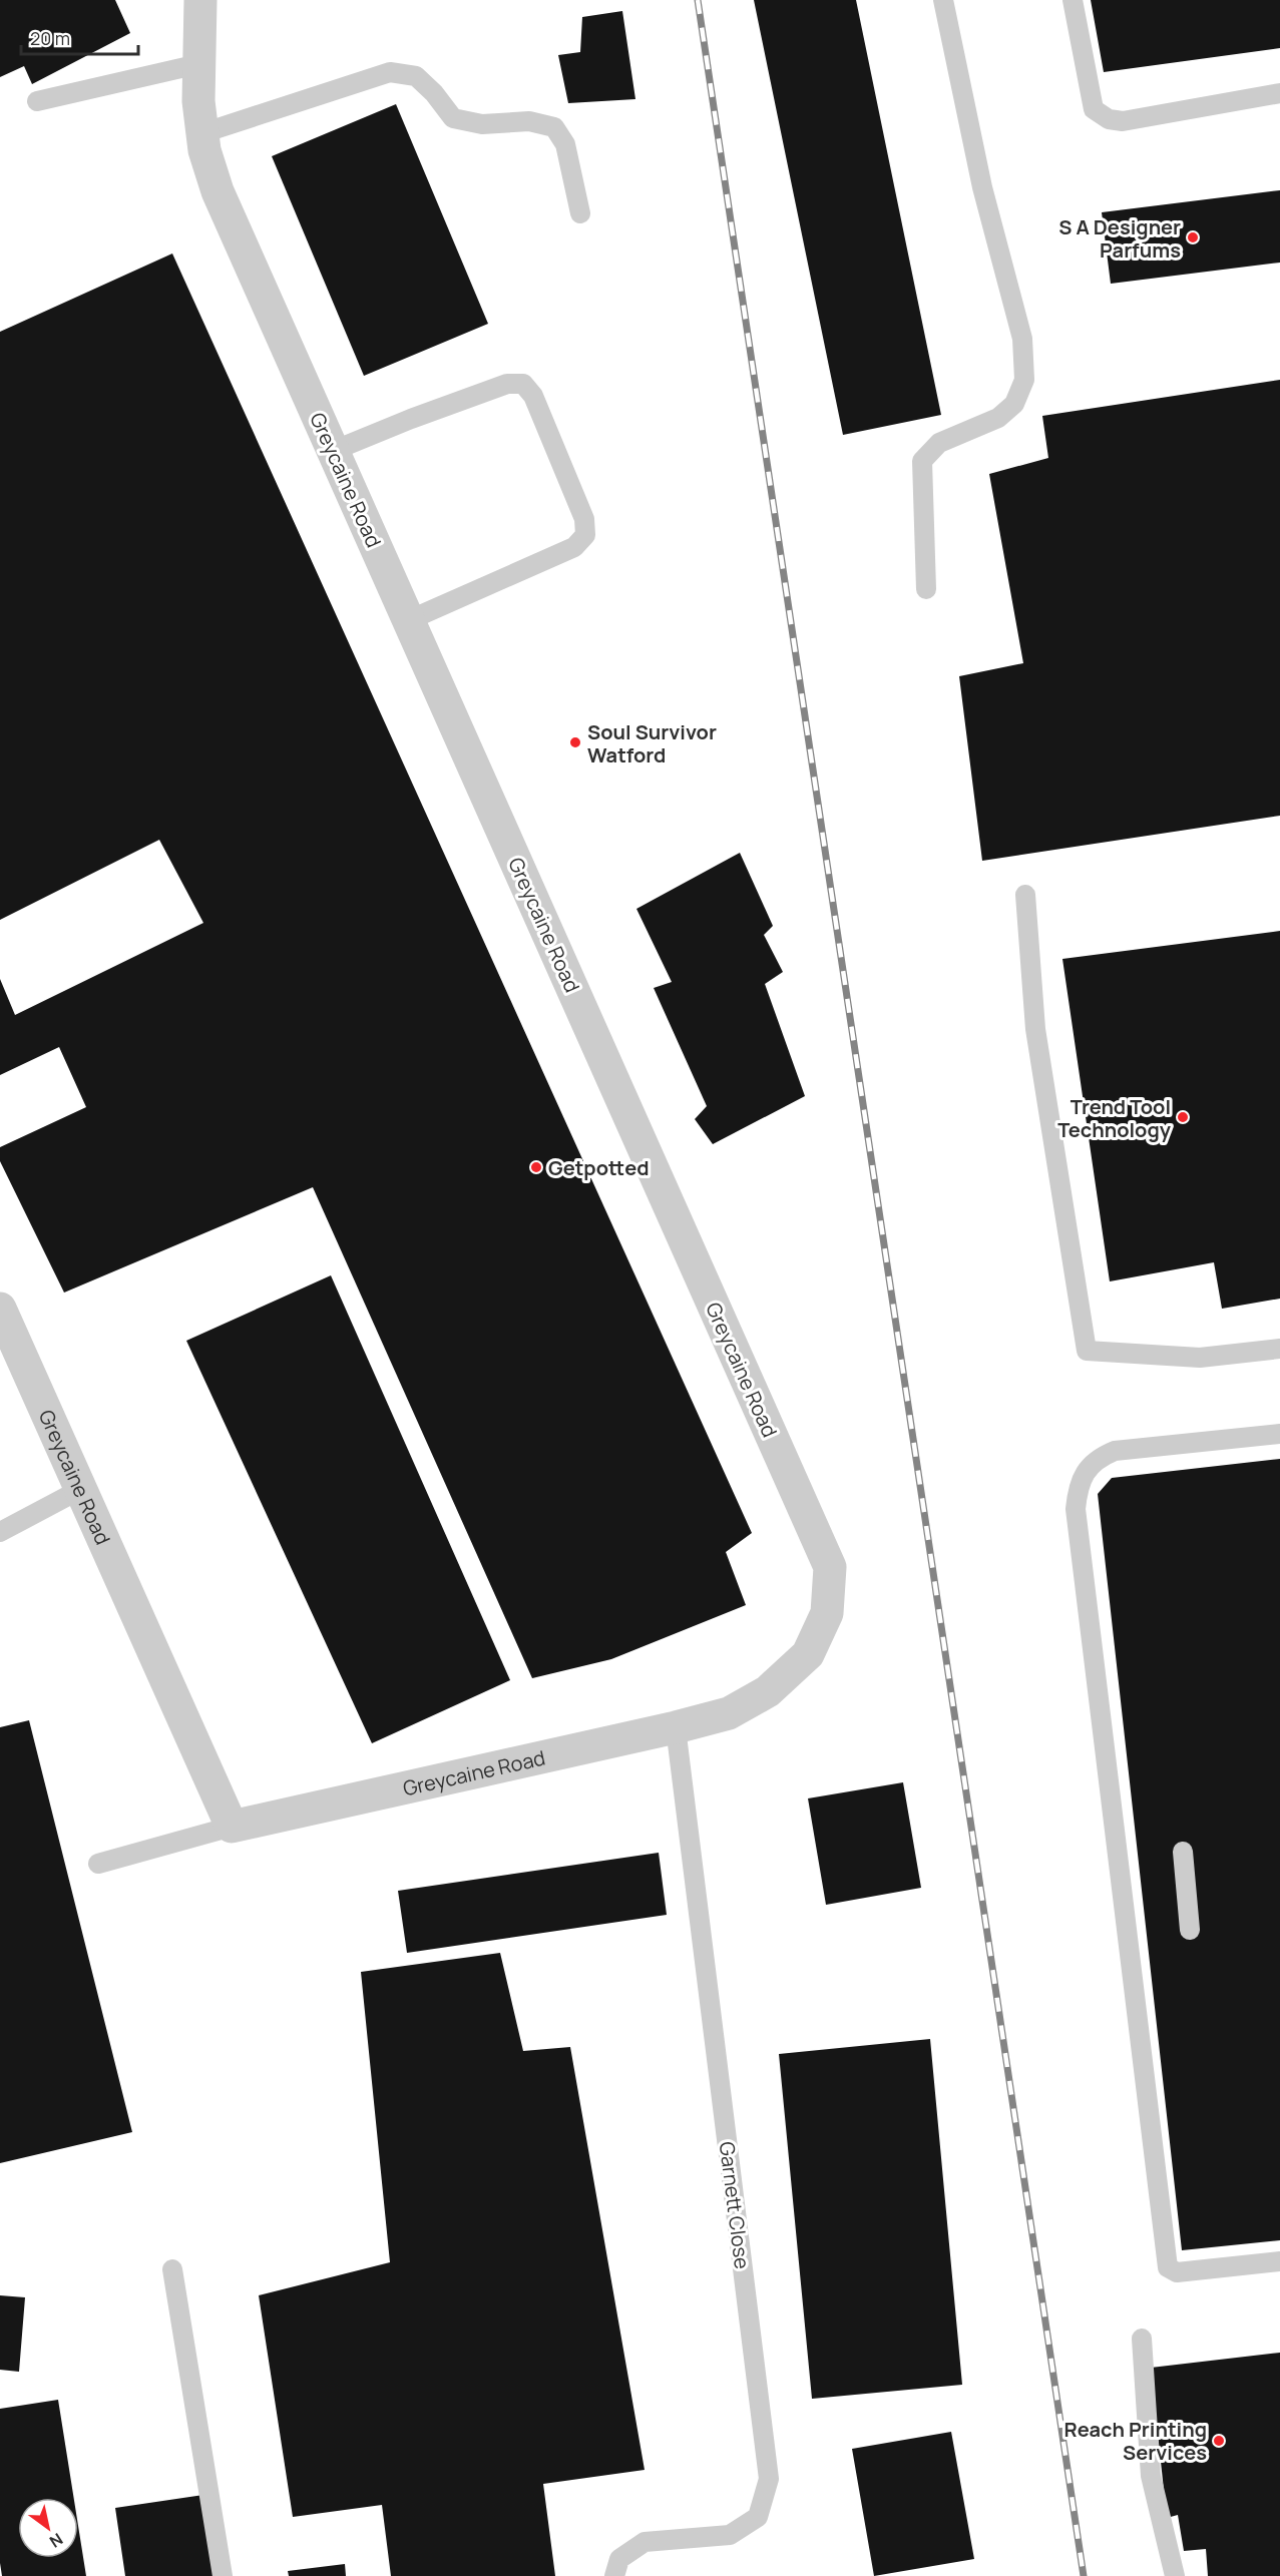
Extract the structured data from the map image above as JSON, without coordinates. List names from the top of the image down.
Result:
{
  "streets": {
    "street": ["Greycaine Road"],
    "lane": ["Garnett Close"]
  },
  "crossings": [
    ["Greycaine Road", "Garnett Close"]
  ],
  "places": [
    "S A Designer Parfums",
    "Soul Survivor Watford",
    "Trend Tool Technology",
    "Getpotted",
    "Reach Printing Services"
  ],
  "scale_bar": "20 m",
  "north": "bottom right"
}
